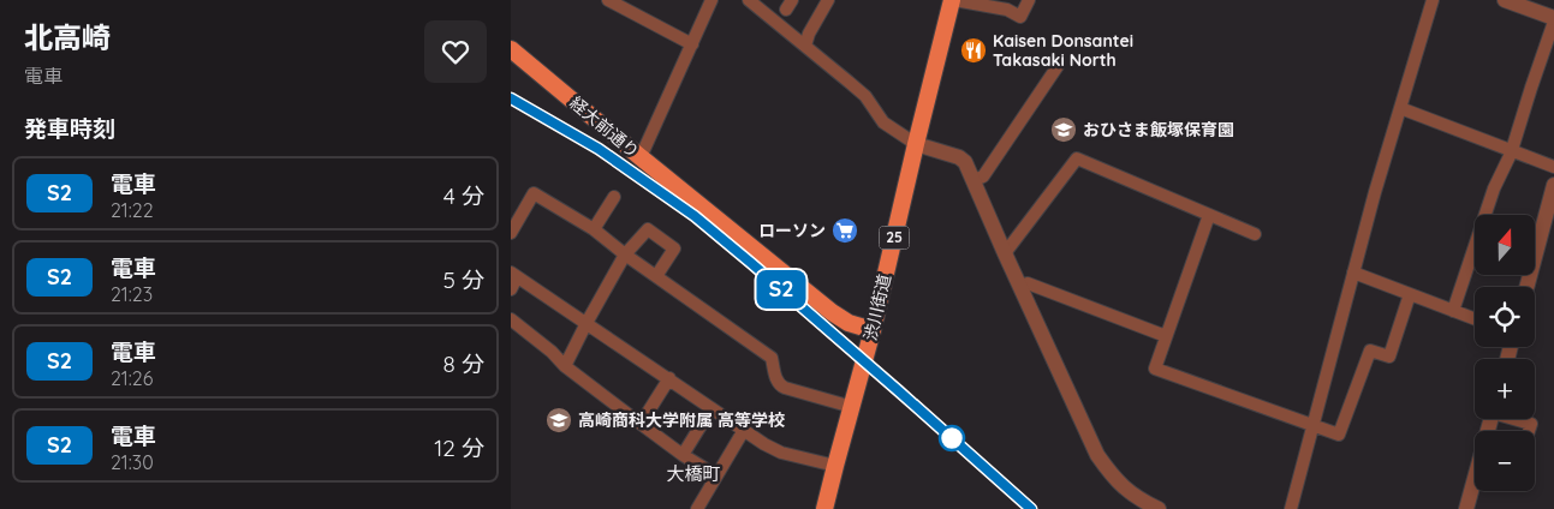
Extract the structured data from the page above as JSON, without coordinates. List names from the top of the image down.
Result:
{
  "streets": {
    "main road": ["経大前通り", "25", "渋川街道"]
  },
  "crossings": [
    ["経大前通り", "渋川街道"]
  ],
  "districts": ["大橋町"],
  "places": {
    "restaurant": ["Kaisen Donsantei Takasaki North"],
    "school or university": ["おひさま飯塚保育園", "高崎商科大学附属 高等学校"],
    "supermarket": ["ローソン"]
  },
  "north": "top",
  "page": {
    "heading": [
      ["北高崎", "電車"],
      "発車時刻"
    ],
    "on_map": "S2",
    "list": [
      {
        "mark": "S2",
        "name": "電車",
        "note": "21:22",
        "value": "4 分"
      },
      {
        "mark": "S2",
        "name": "電車",
        "note": "21:23",
        "value": "5 分"
      },
      {
        "mark": "S2",
        "name": "電車",
        "note": "21:26",
        "value": "8 分"
      },
      {
        "mark": "S2",
        "name": "電車",
        "note": "21:30",
        "value": "12 分"
      }
    ],
    "map_buttons": ["+", "−"]
  }
}
